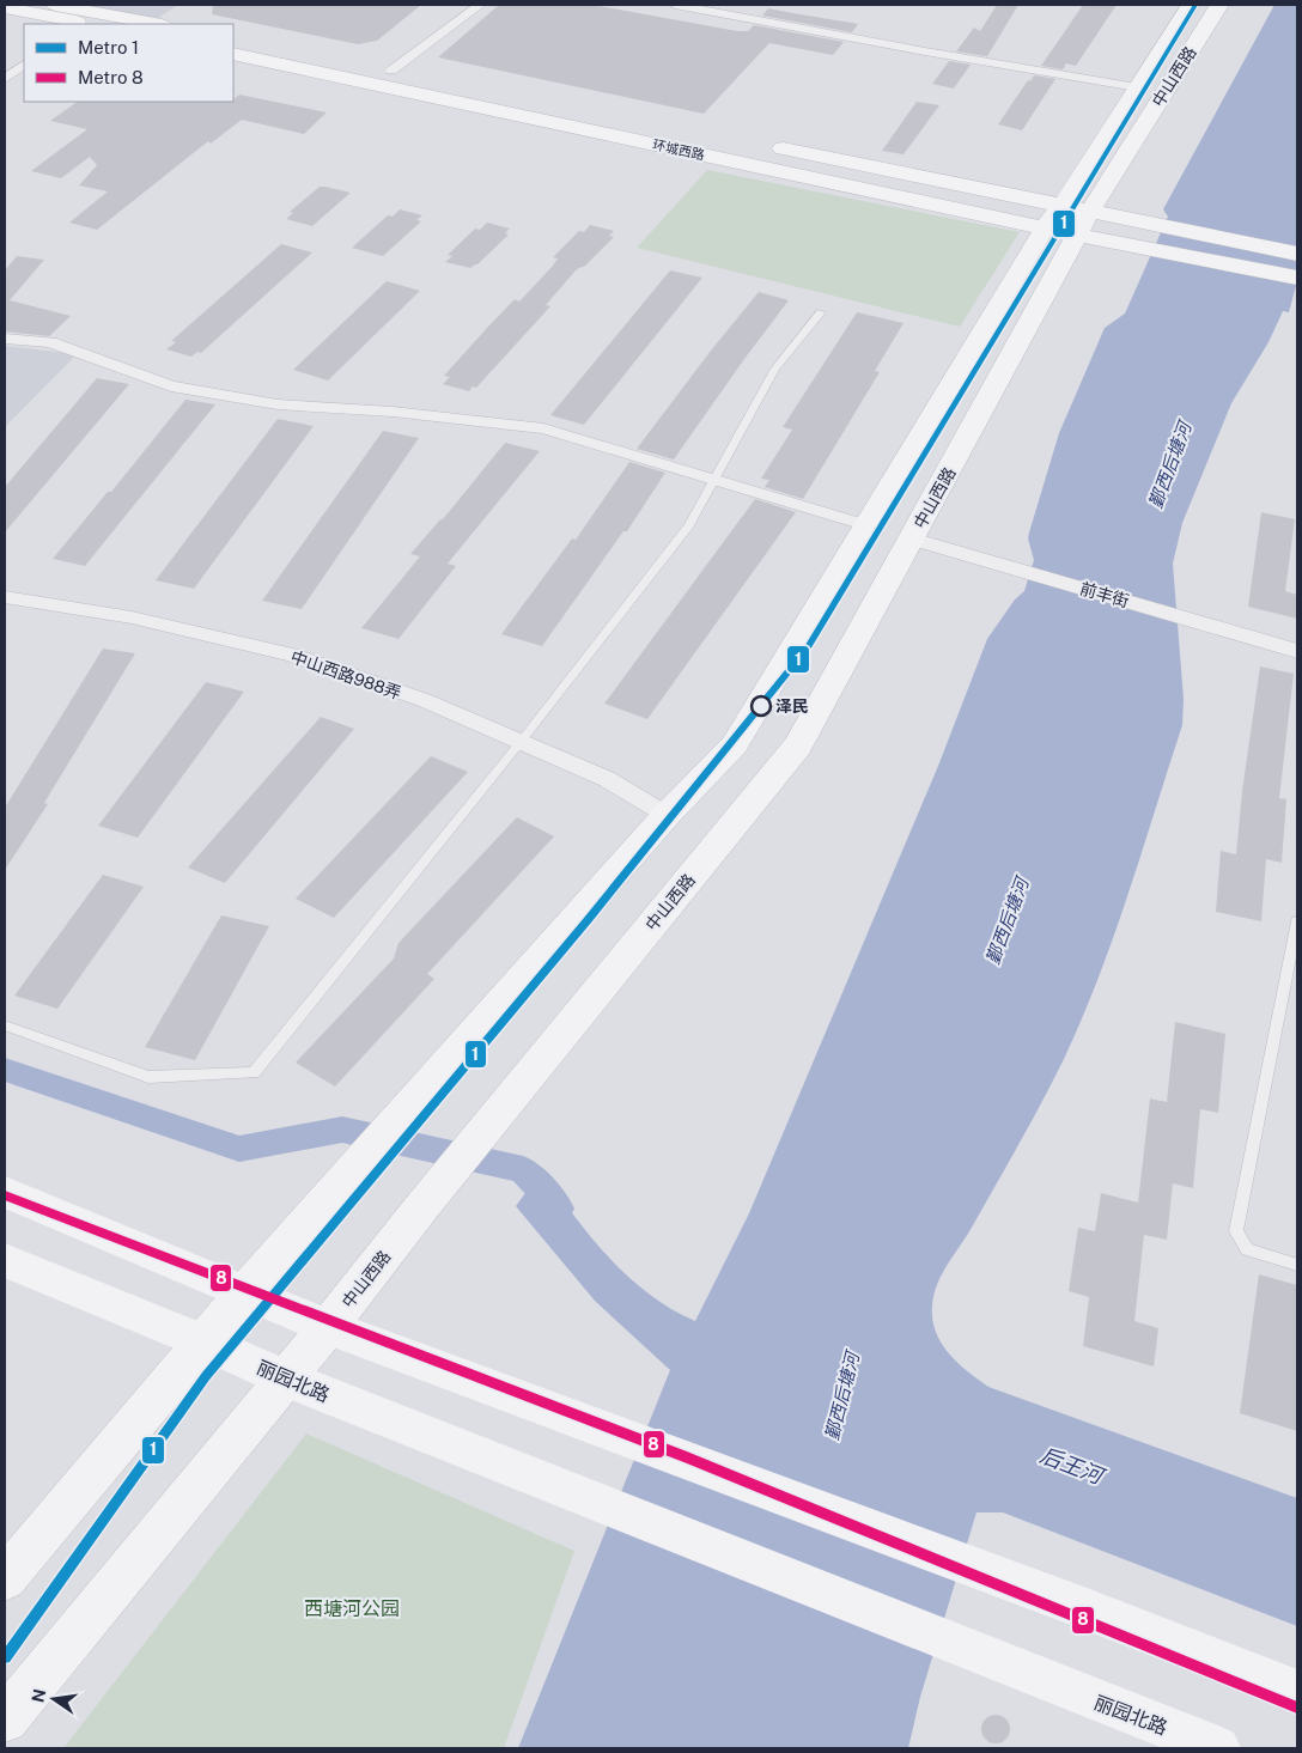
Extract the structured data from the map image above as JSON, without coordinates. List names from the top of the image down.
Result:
{
  "streets": {
    "main road": ["中山西路", "环城西路", "丽园北路"],
    "street": ["前丰街", "中山西路988弄"]
  },
  "crossings": [
    ["中山西路", "环城西路"],
    ["中山西路", "前丰街"],
    ["中山西路", "中山西路988弄"],
    ["中山西路", "丽园北路"]
  ],
  "water": ["鄞西后塘河", "后王河"],
  "parks": ["西塘河公园"],
  "places": ["泽民"],
  "lines": ["metro line 1", "metro line 8"],
  "legend": ["Metro 1", "Metro 8"],
  "north": "left"
}
